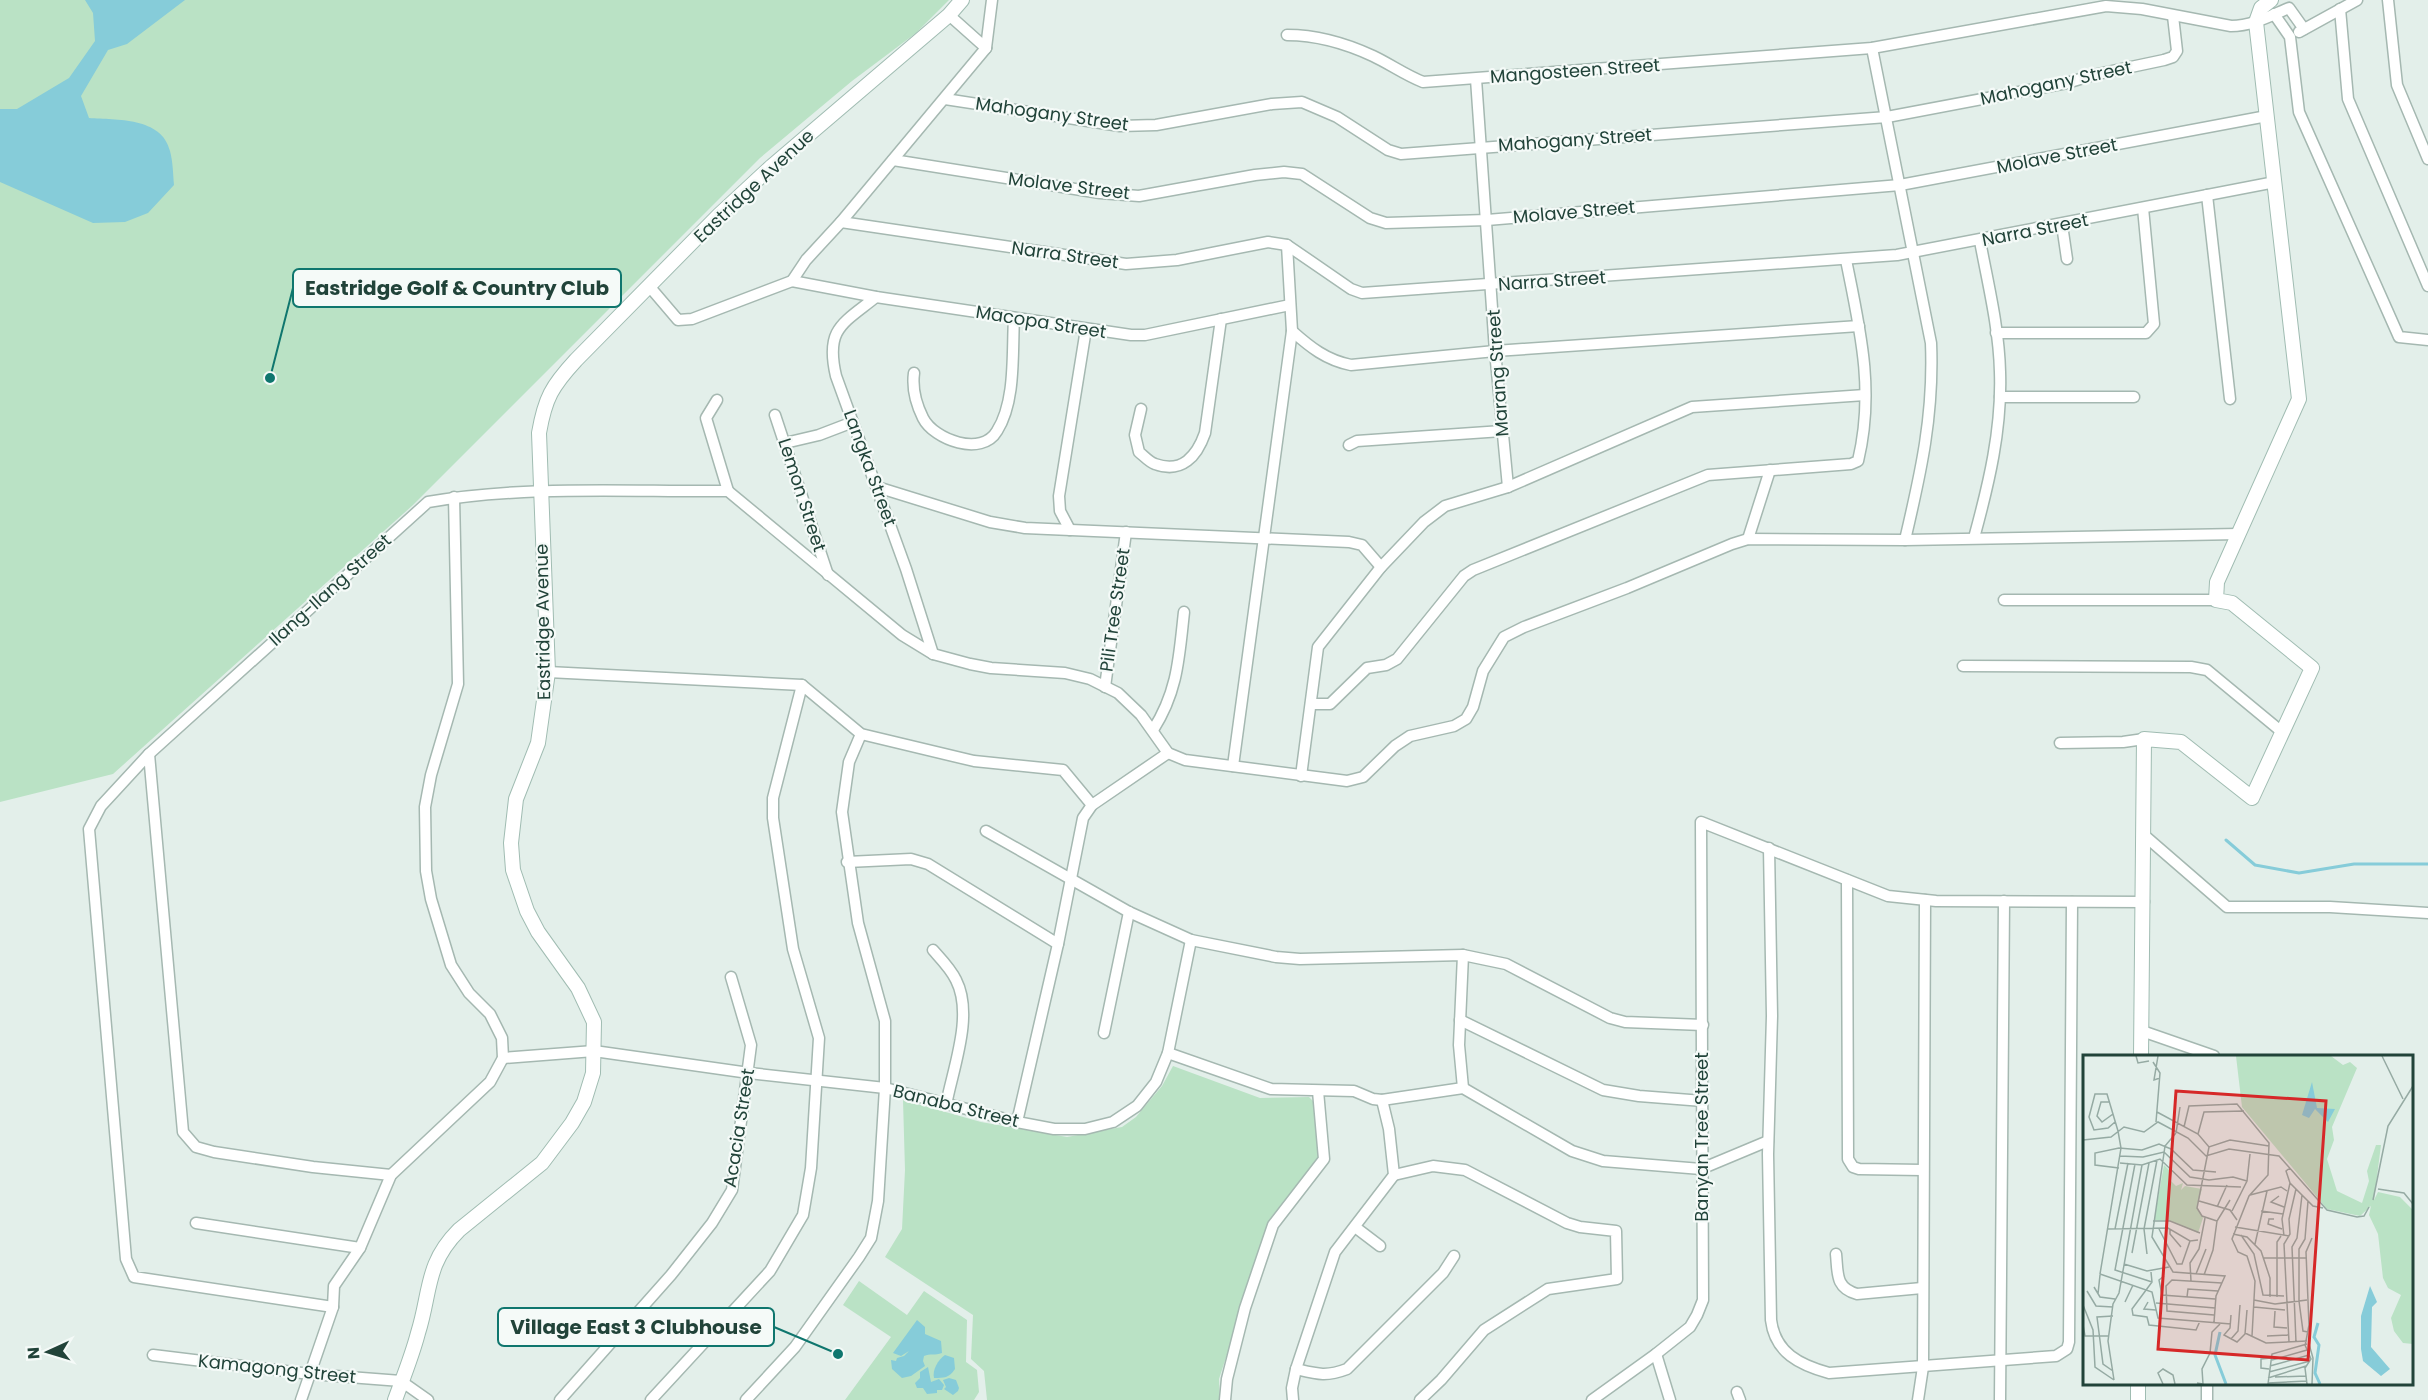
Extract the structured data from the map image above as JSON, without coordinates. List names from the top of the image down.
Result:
{
  "streets": {
    "street": [
      "Mangosteen Street",
      "Mahogany Street",
      "Molave Street",
      "Eastridge Avenue",
      "Narra Street",
      "Macopa Street",
      "Marang Street",
      "Langka Street",
      "Lemon Street",
      "Ilang-Ilang Street",
      "Pili Tree Street",
      "Banaba Street",
      "Acacia Street",
      "Banyan Tree Street",
      "Kamagong Street"
    ]
  },
  "crossings": [
    ["Mangosteen Street", "Mahogany Street"],
    ["Mangosteen Street", "Marang Street"],
    ["Mahogany Street", "Marang Street"],
    ["Molave Street", "Marang Street"],
    ["Eastridge Avenue", "Ilang-Ilang Street"],
    ["Eastridge Avenue", "Banaba Street"],
    ["Eastridge Avenue", "Kamagong Street"],
    ["Narra Street", "Marang Street"],
    ["Macopa Street", "Langka Street"],
    ["Banaba Street", "Acacia Street"]
  ],
  "places": ["Eastridge Golf & Country Club", "Village East 3 Clubhouse"],
  "north": "left"
}
